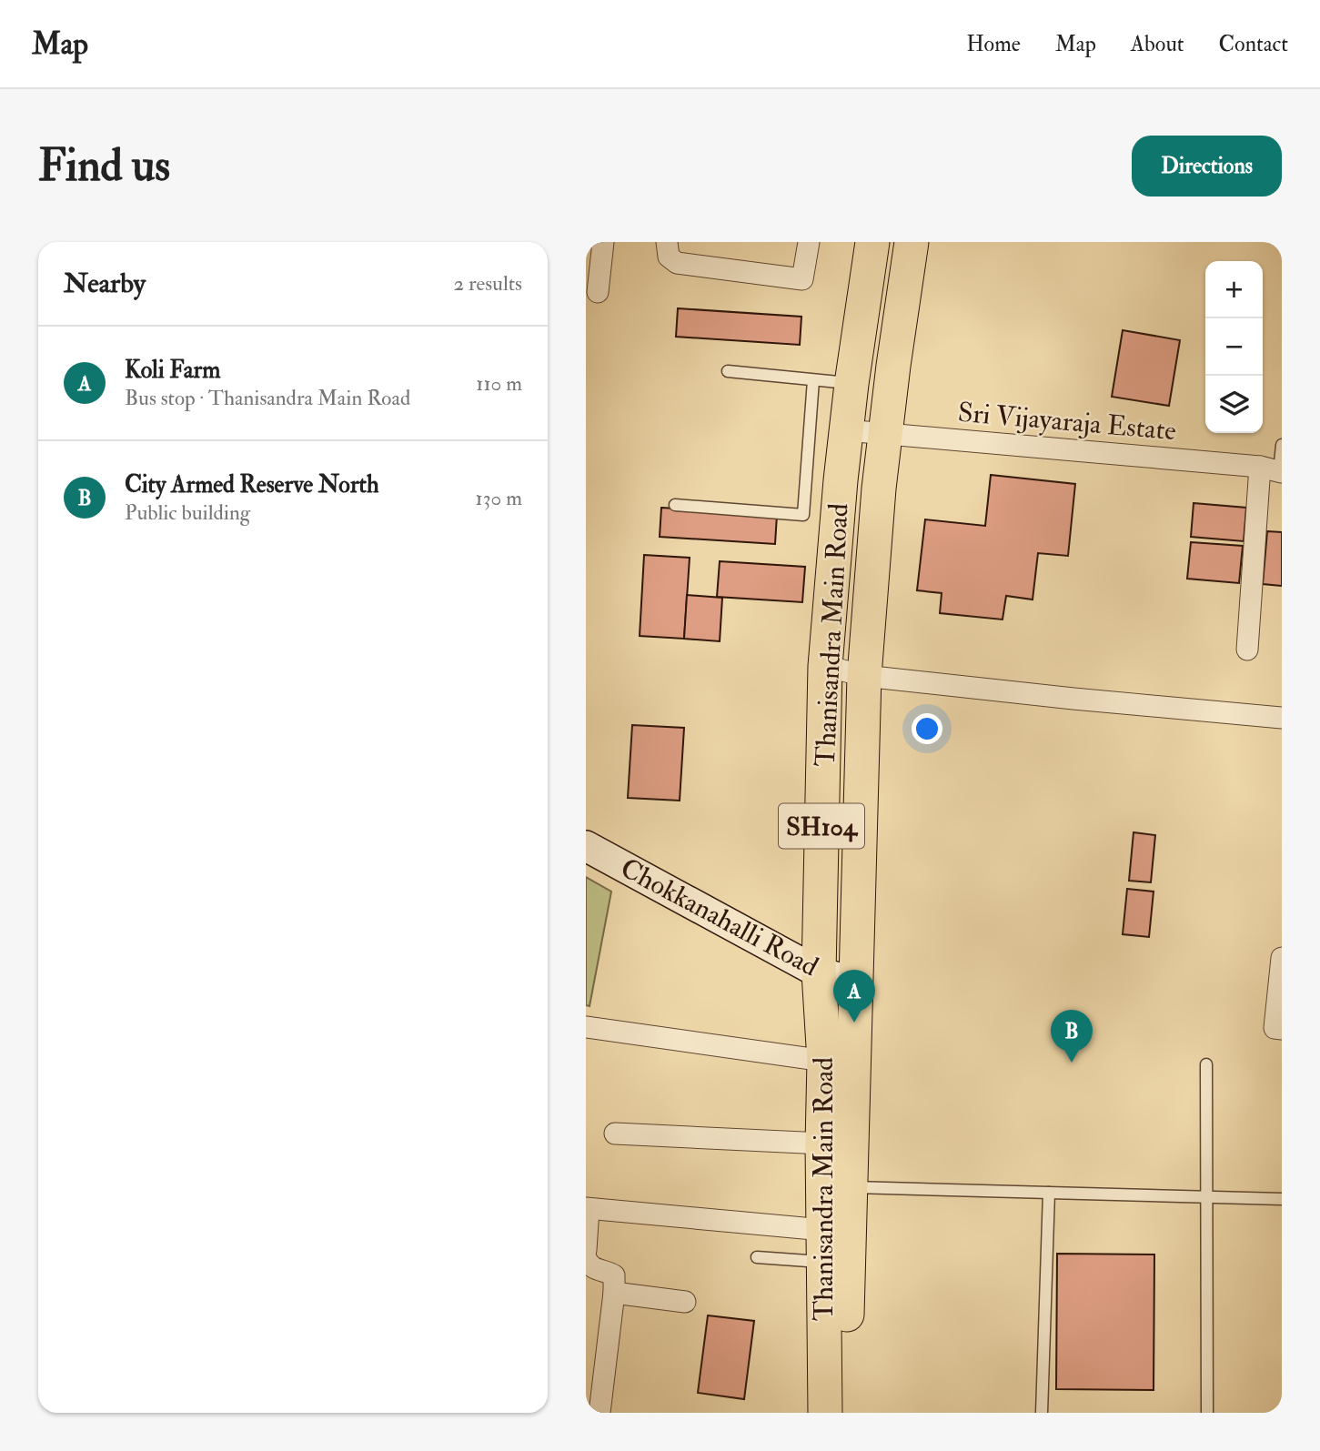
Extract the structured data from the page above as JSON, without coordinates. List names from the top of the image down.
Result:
{
  "streets": {
    "main road": ["Thanisandra Main Road", "SH104"],
    "street": ["Sri Vijayaraja Estate", "Chokkanahalli Road"]
  },
  "crossings": [
    ["Sri Vijayaraja Estate", "Thanisandra Main Road"],
    ["Thanisandra Main Road", "Chokkanahalli Road"]
  ],
  "page": {
    "header": "Map",
    "nav": [
      "Home",
      "Map",
      "About",
      "Contact"
    ],
    "buttons": "Directions",
    "title": "Find us",
    "heading": ["Nearby", "2 results"],
    "map_buttons": ["+", "−"],
    "list": [
      {
        "mark": "A",
        "name": "Koli Farm",
        "note": "Bus stop · Thanisandra Main Road",
        "value": "110 m"
      },
      {
        "mark": "B",
        "name": "City Armed Reserve North",
        "note": "Public building",
        "value": "130 m"
      }
    ],
    "pins": ["A", "B"]
  }
}
